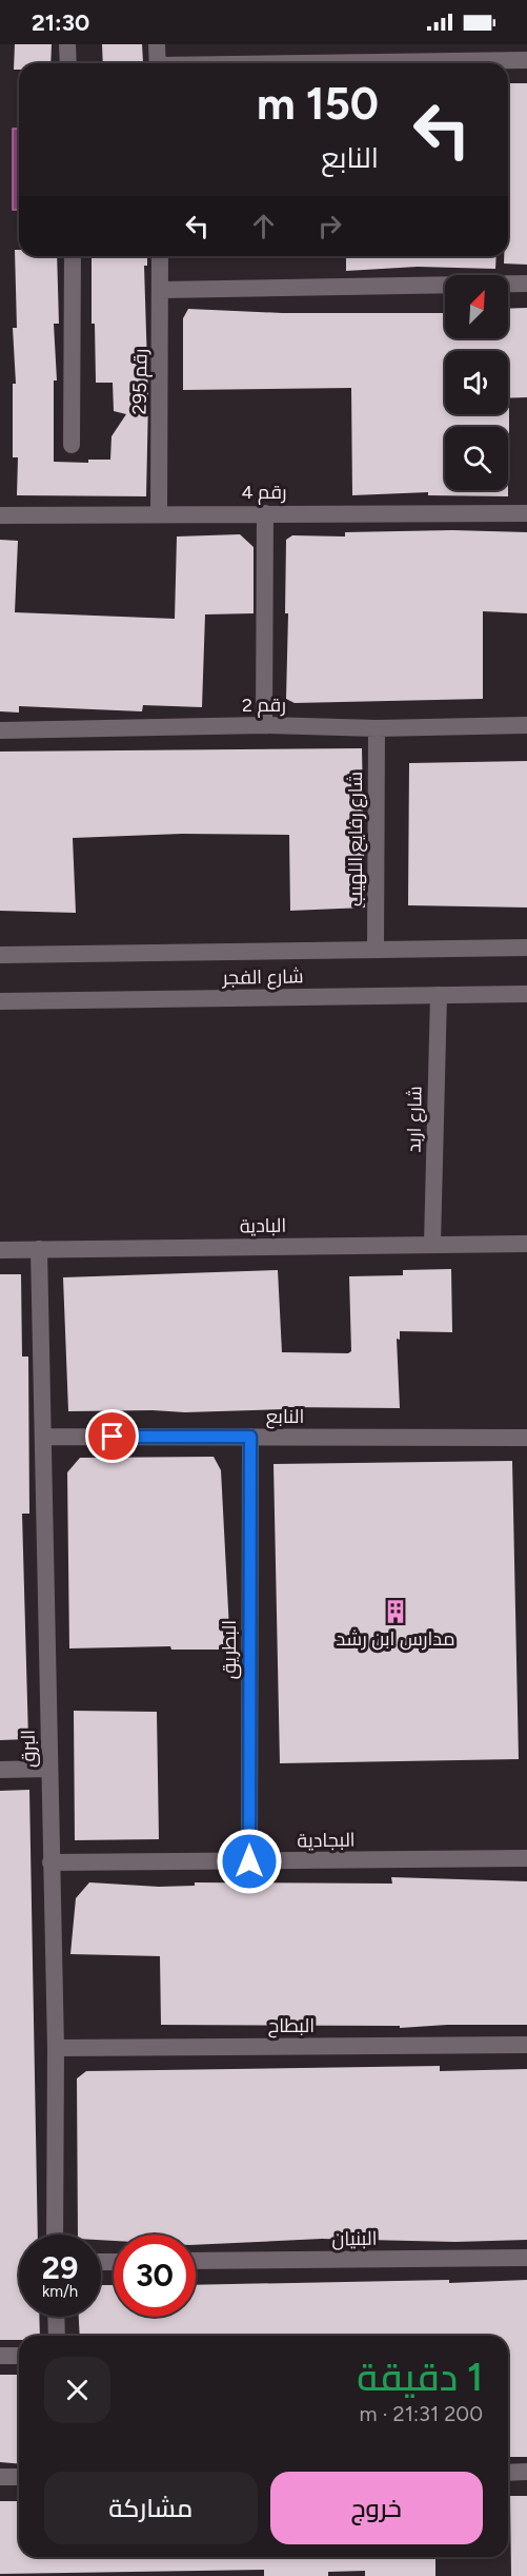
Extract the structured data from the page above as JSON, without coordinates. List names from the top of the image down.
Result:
{
  "streets": {
    "street": [
      "رقم 295",
      "رقم 4",
      "رقم 2",
      "شارع رفايع اللهيب",
      "شارع الفجر",
      "شارع اربد",
      "البادية",
      "النابع",
      "البطريق",
      "البرق",
      "البجادية",
      "البطاح",
      "البنيان"
    ]
  },
  "crossings": [
    ["رقم 295", "رقم 4"],
    ["رقم 2", "شارع رفايع اللهيب"],
    ["شارع رفايع اللهيب", "شارع الفجر"],
    ["شارع الفجر", "شارع اربد"],
    ["شارع اربد", "البادية"],
    ["البادية", "البرق"],
    ["النابع", "البطريق"],
    ["النابع", "البرق"],
    ["البطريق", "البجادية"],
    ["البرق", "البجادية"],
    ["البرق", "البطاح"]
  ],
  "places": {
    "building": ["مدارس ابن رشد"]
  },
  "north": "top right",
  "page": {
    "status": "21:30",
    "turn": ["150 m", "النابع"],
    "speed": "29 km/h",
    "limit": "30",
    "heading": ["1 دقيقة", "200 m · 21:31"],
    "buttons": ["خروج", "مشاركة"]
  }
}
